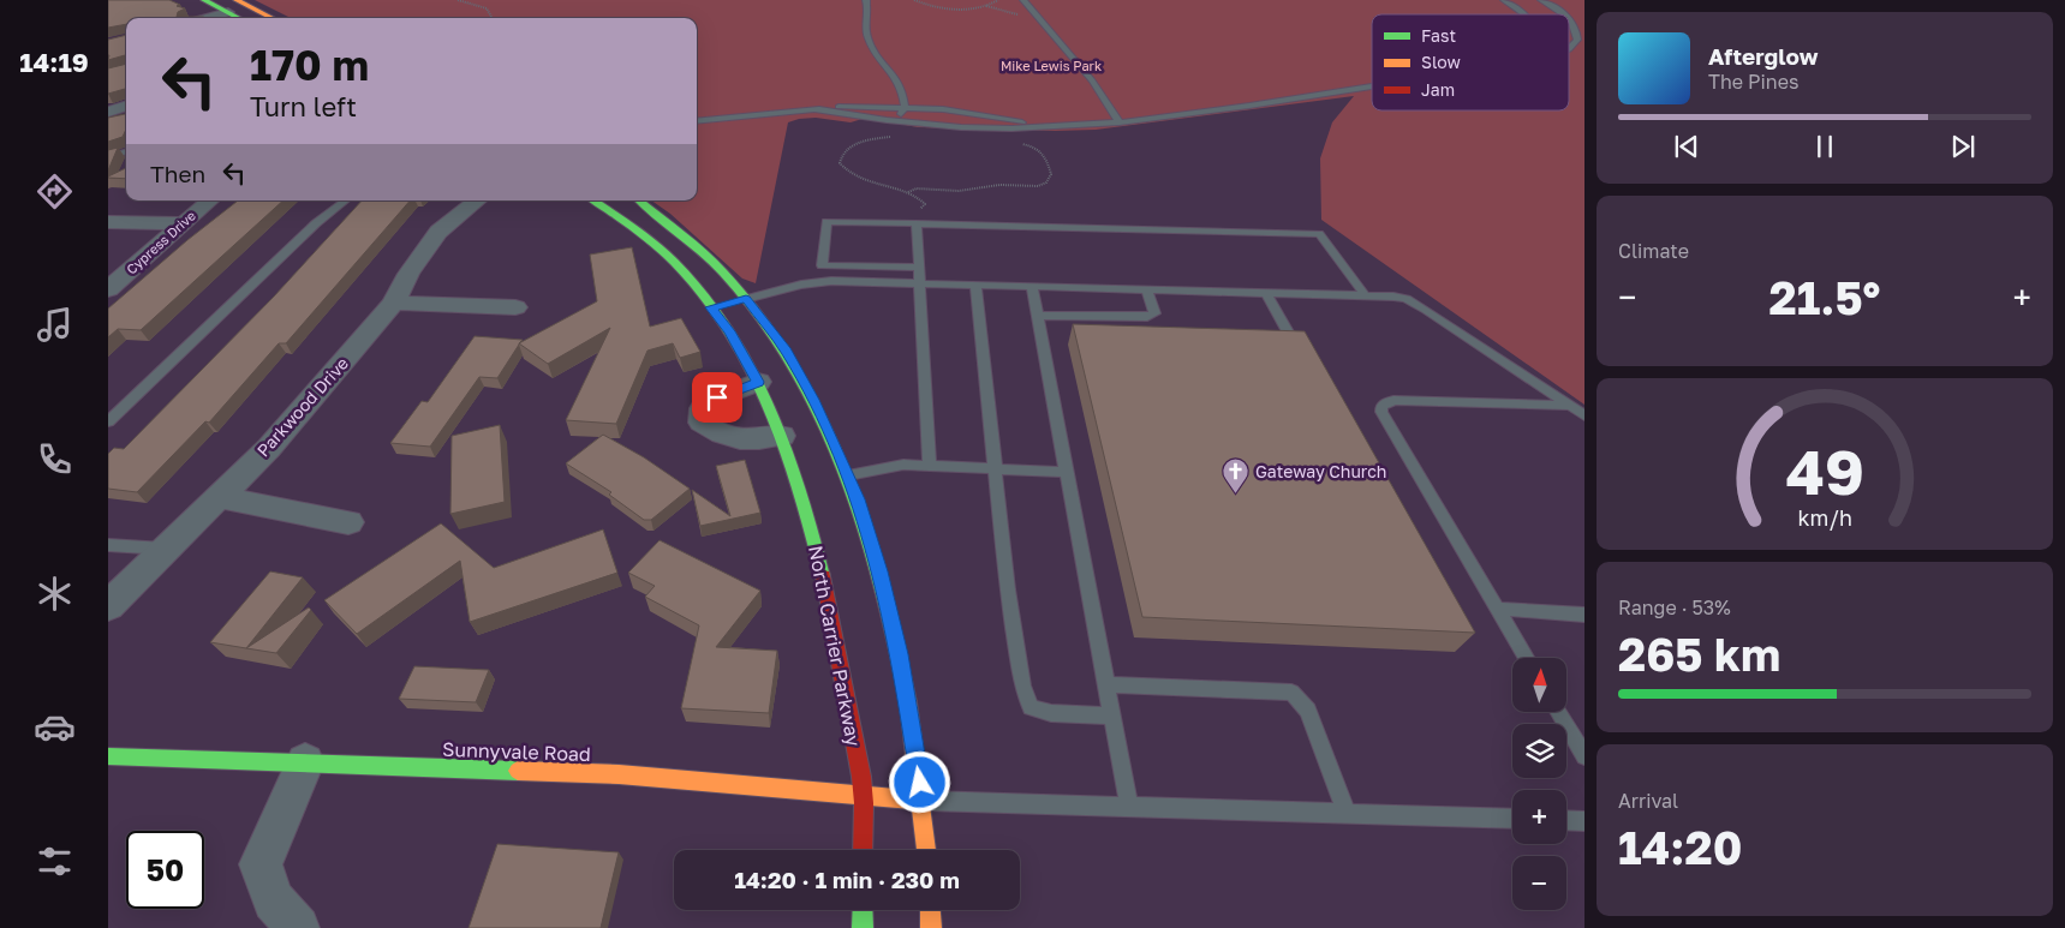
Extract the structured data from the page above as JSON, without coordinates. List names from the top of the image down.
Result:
{
  "streets": {
    "main road": ["North Carrier Parkway", "Sunnyvale Road"],
    "street": ["Cypress Drive", "Parkwood Drive"]
  },
  "crossings": [
    ["North Carrier Parkway", "Sunnyvale Road"]
  ],
  "parks": ["Mike Lewis Park"],
  "places": {
    "church": ["Gateway Church"]
  },
  "legend": ["Fast", "Slow", "Jam"],
  "north": "top",
  "page": {
    "tabs": "14:19",
    "turn": ["170 m", "Turn left"],
    "song": ["Afterglow", "The Pines"],
    "then": "Then",
    "tile": [
      "Climate",
      ["Range · 53%", "265 km"],
      ["Arrival", "14:20"]
    ],
    "heat": ["−", "21.5°", "+"],
    "map_buttons": ["+", "−"],
    "limit": "50",
    "trip": "14:20 · 1 min · 230 m",
    "gauge": ["49", "km/h"]
  }
}
